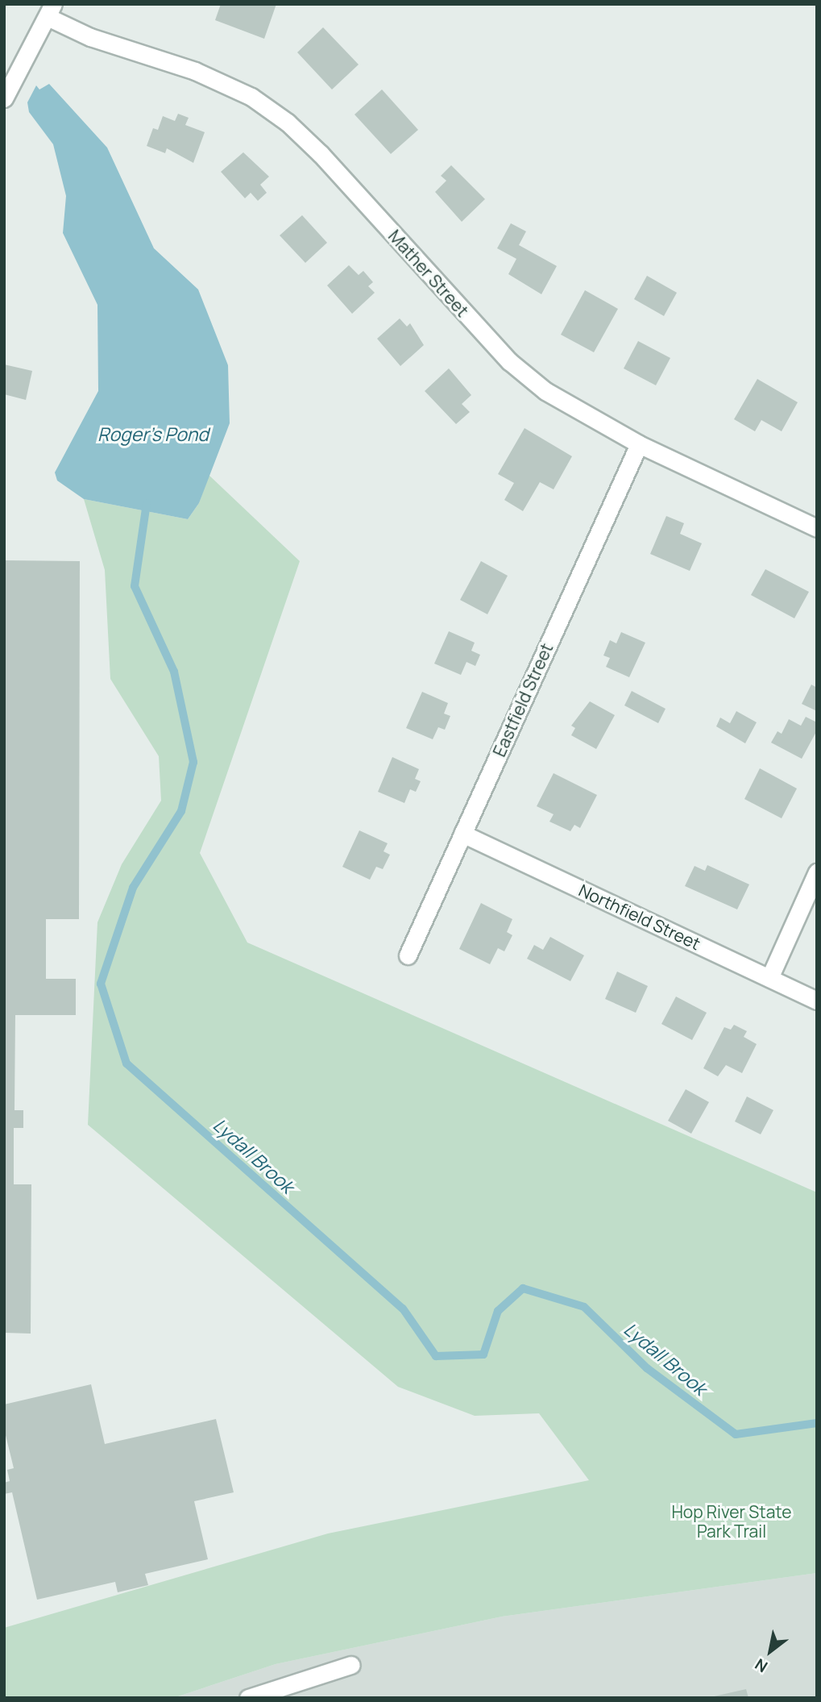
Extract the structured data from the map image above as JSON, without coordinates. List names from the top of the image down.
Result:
{
  "streets": {
    "street": ["Mather Street", "Eastfield Street", "Northfield Street"]
  },
  "crossings": [
    ["Mather Street", "Eastfield Street"],
    ["Eastfield Street", "Northfield Street"]
  ],
  "water": ["Roger's Pond", "Lydall Brook"],
  "parks": ["Hop River State Park Trail"],
  "north": "bottom left"
}
